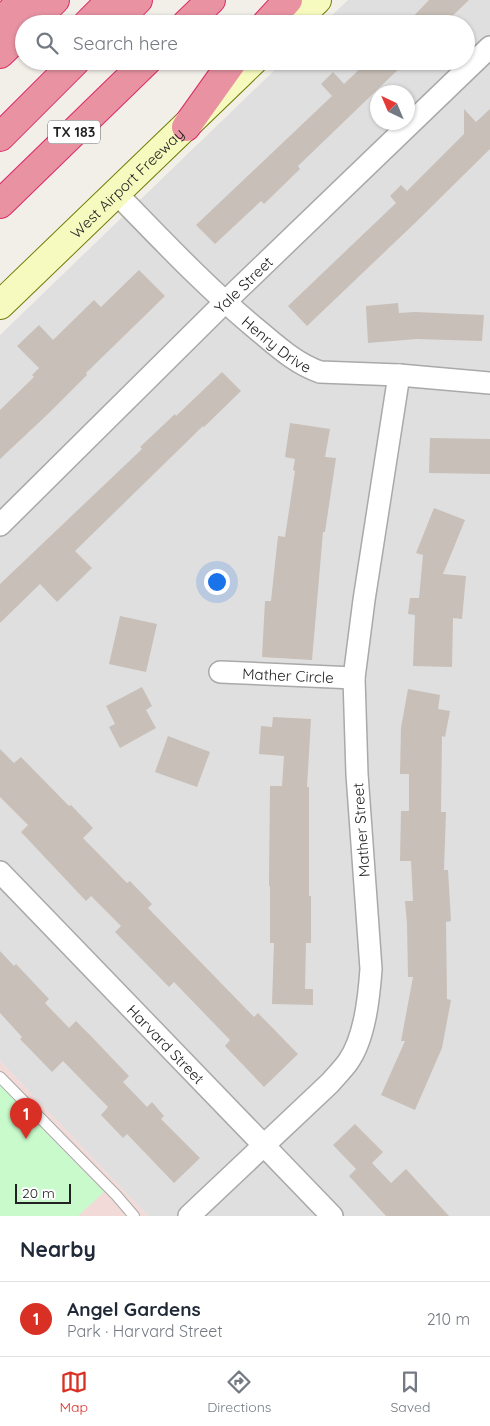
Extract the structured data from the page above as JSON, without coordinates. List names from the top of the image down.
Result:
{
  "streets": {
    "highway": ["TX 183"],
    "main road": ["West Airport Freeway"],
    "street": [
      "Yale Street",
      "Henry Drive",
      "Mather Circle",
      "Mather Street",
      "Harvard Street"
    ]
  },
  "crossings": [
    ["West Airport Freeway", "Henry Drive"],
    ["Yale Street", "Henry Drive"],
    ["Henry Drive", "Mather Street"],
    ["Mather Circle", "Mather Street"],
    ["Mather Street", "Harvard Street"]
  ],
  "scale_bar": "20 m",
  "north": "top left",
  "page": {
    "search": "Search here",
    "pins": "1",
    "scale": "20 m",
    "heading": "Nearby",
    "list": [
      {
        "mark": "1",
        "name": "Angel Gardens",
        "note": "Park · Harvard Street",
        "value": "210 m"
      }
    ],
    "nav": ["Map", "Directions", "Saved"]
  }
}
